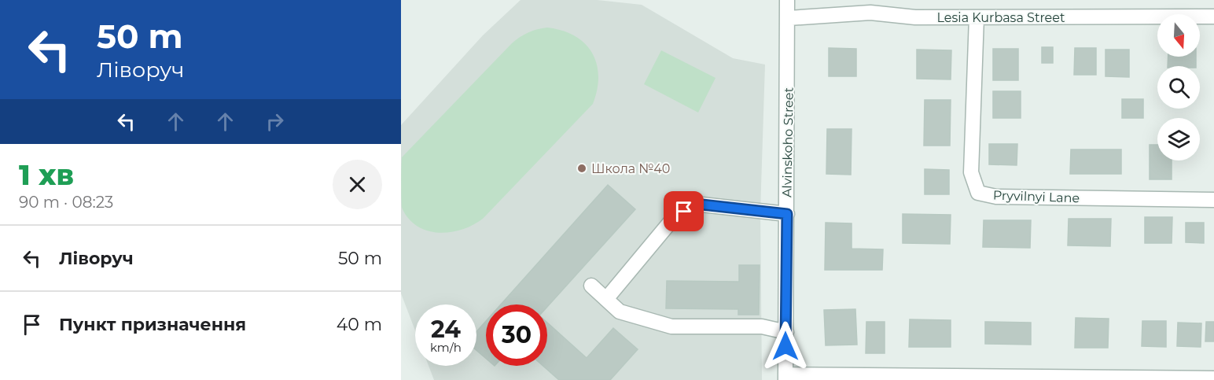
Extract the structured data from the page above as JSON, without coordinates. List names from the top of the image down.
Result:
{
  "streets": {
    "street": ["Lesia Kurbasa Street", "Alvinskoho Street", "Pryvilnyi Lane"]
  },
  "crossings": [
    ["Lesia Kurbasa Street", "Alvinskoho Street"],
    ["Lesia Kurbasa Street", "Pryvilnyi Lane"]
  ],
  "places": ["Школа №40"],
  "north": "bottom",
  "page": {
    "turn": ["50 m", "Ліворуч"],
    "heading": ["1 хв", "90 m · 08:23"],
    "list": [
      {
        "name": "Ліворуч",
        "value": "50 m"
      },
      {
        "name": "Пункт призначення",
        "value": "40 m"
      }
    ],
    "speed": "24 km/h",
    "limit": "30"
  }
}
